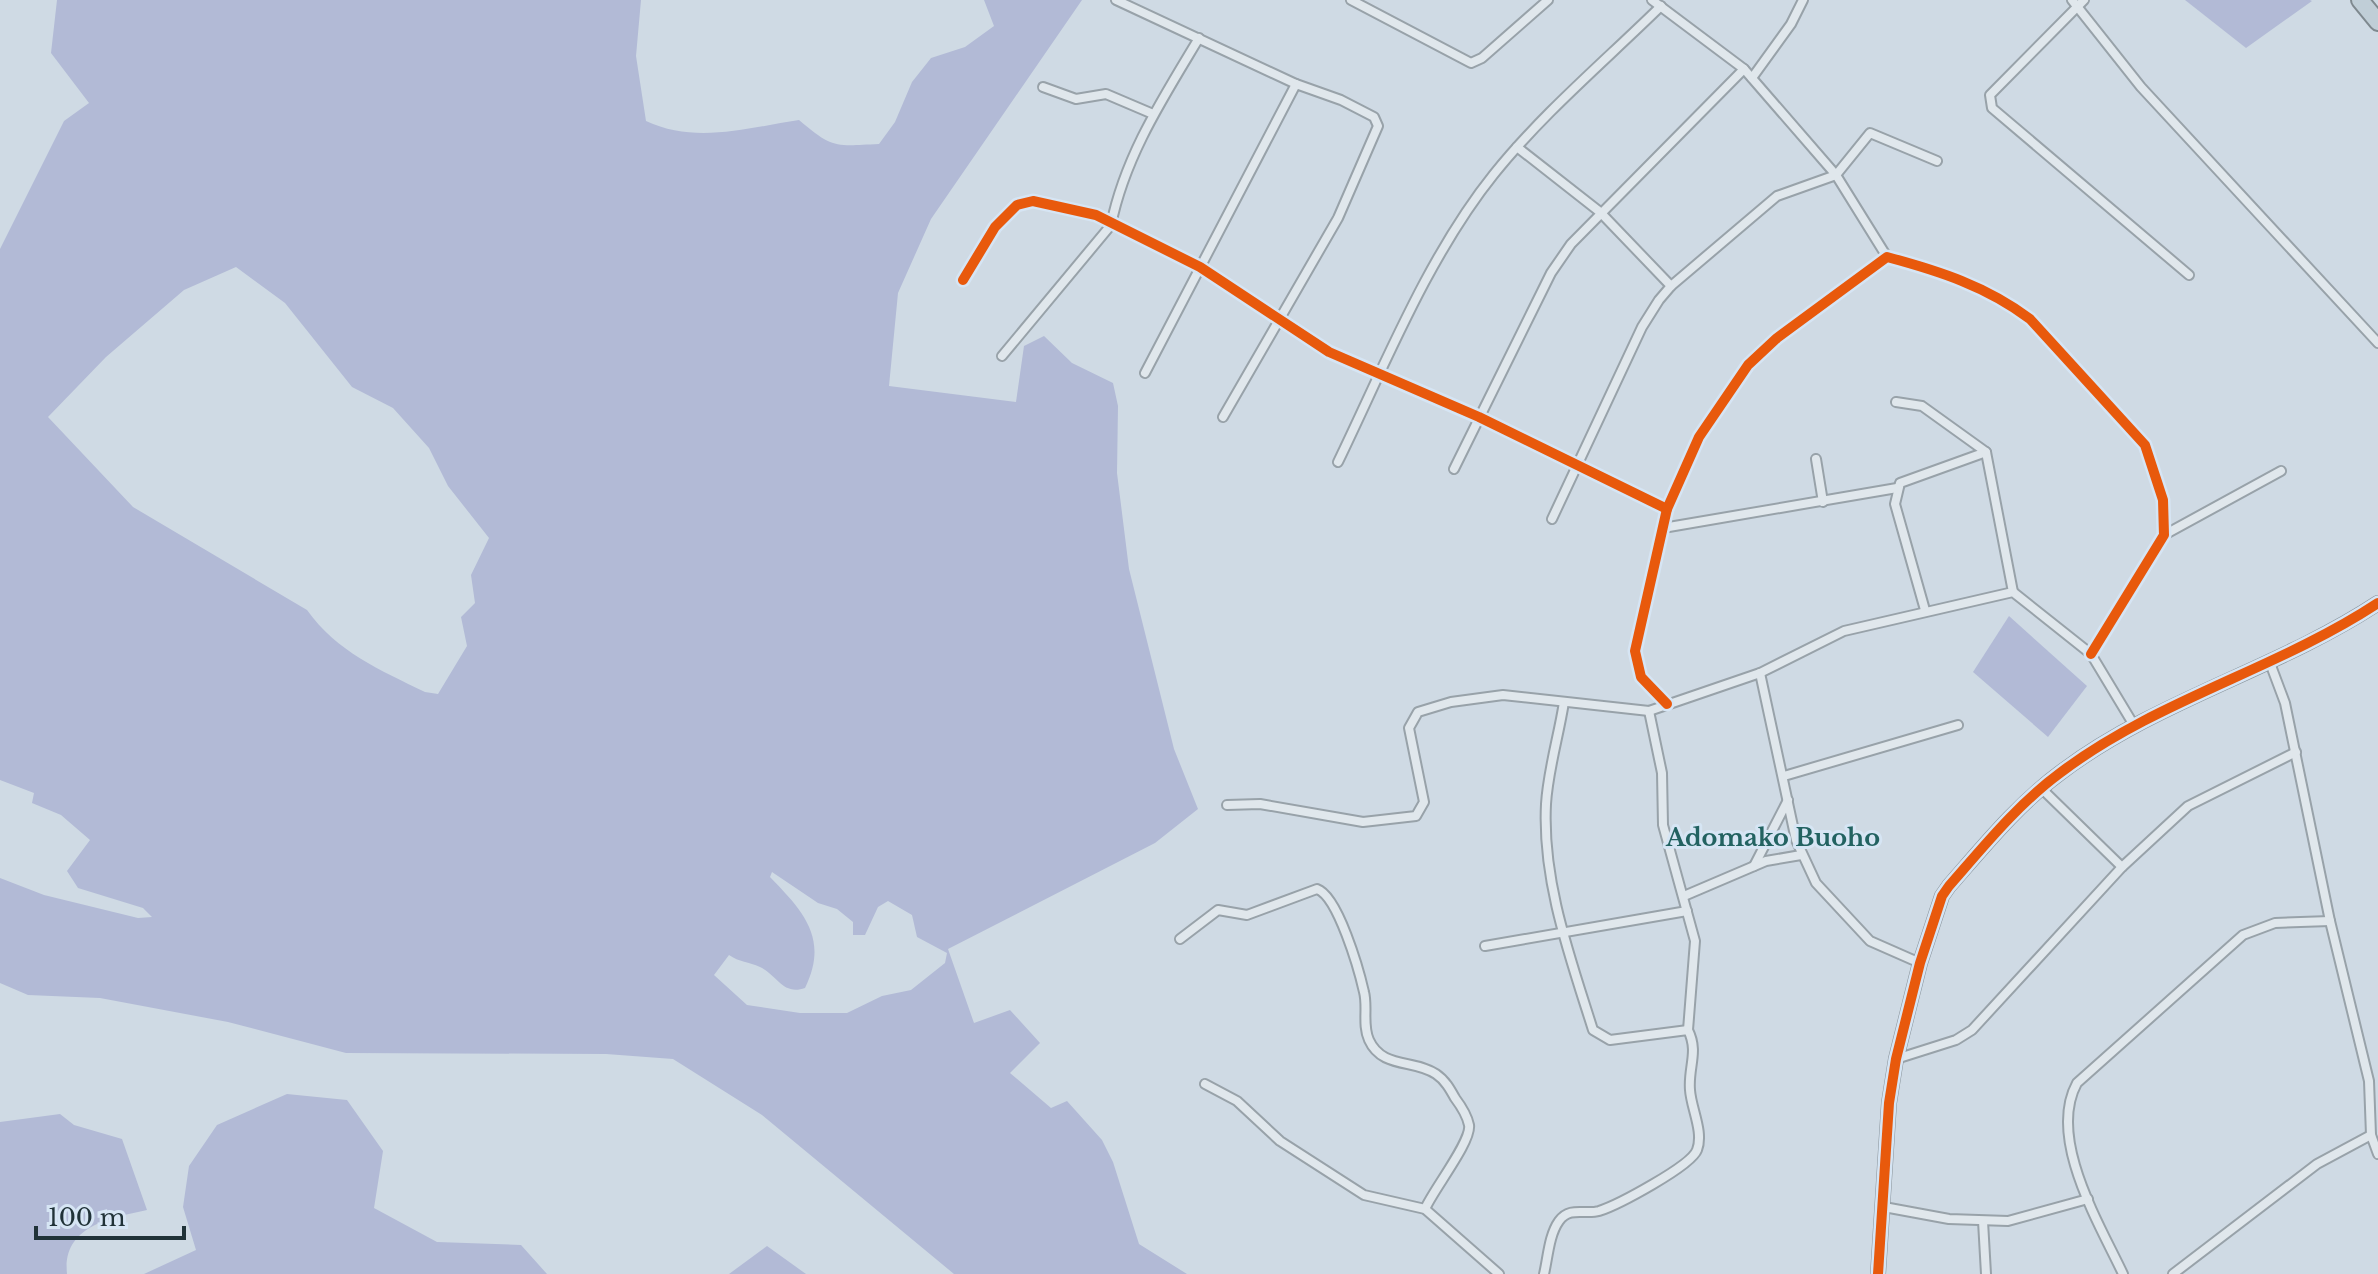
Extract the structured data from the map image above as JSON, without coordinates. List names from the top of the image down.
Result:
{
  "districts": ["Adomako Buoho"],
  "scale_bar": "100 m"
}
